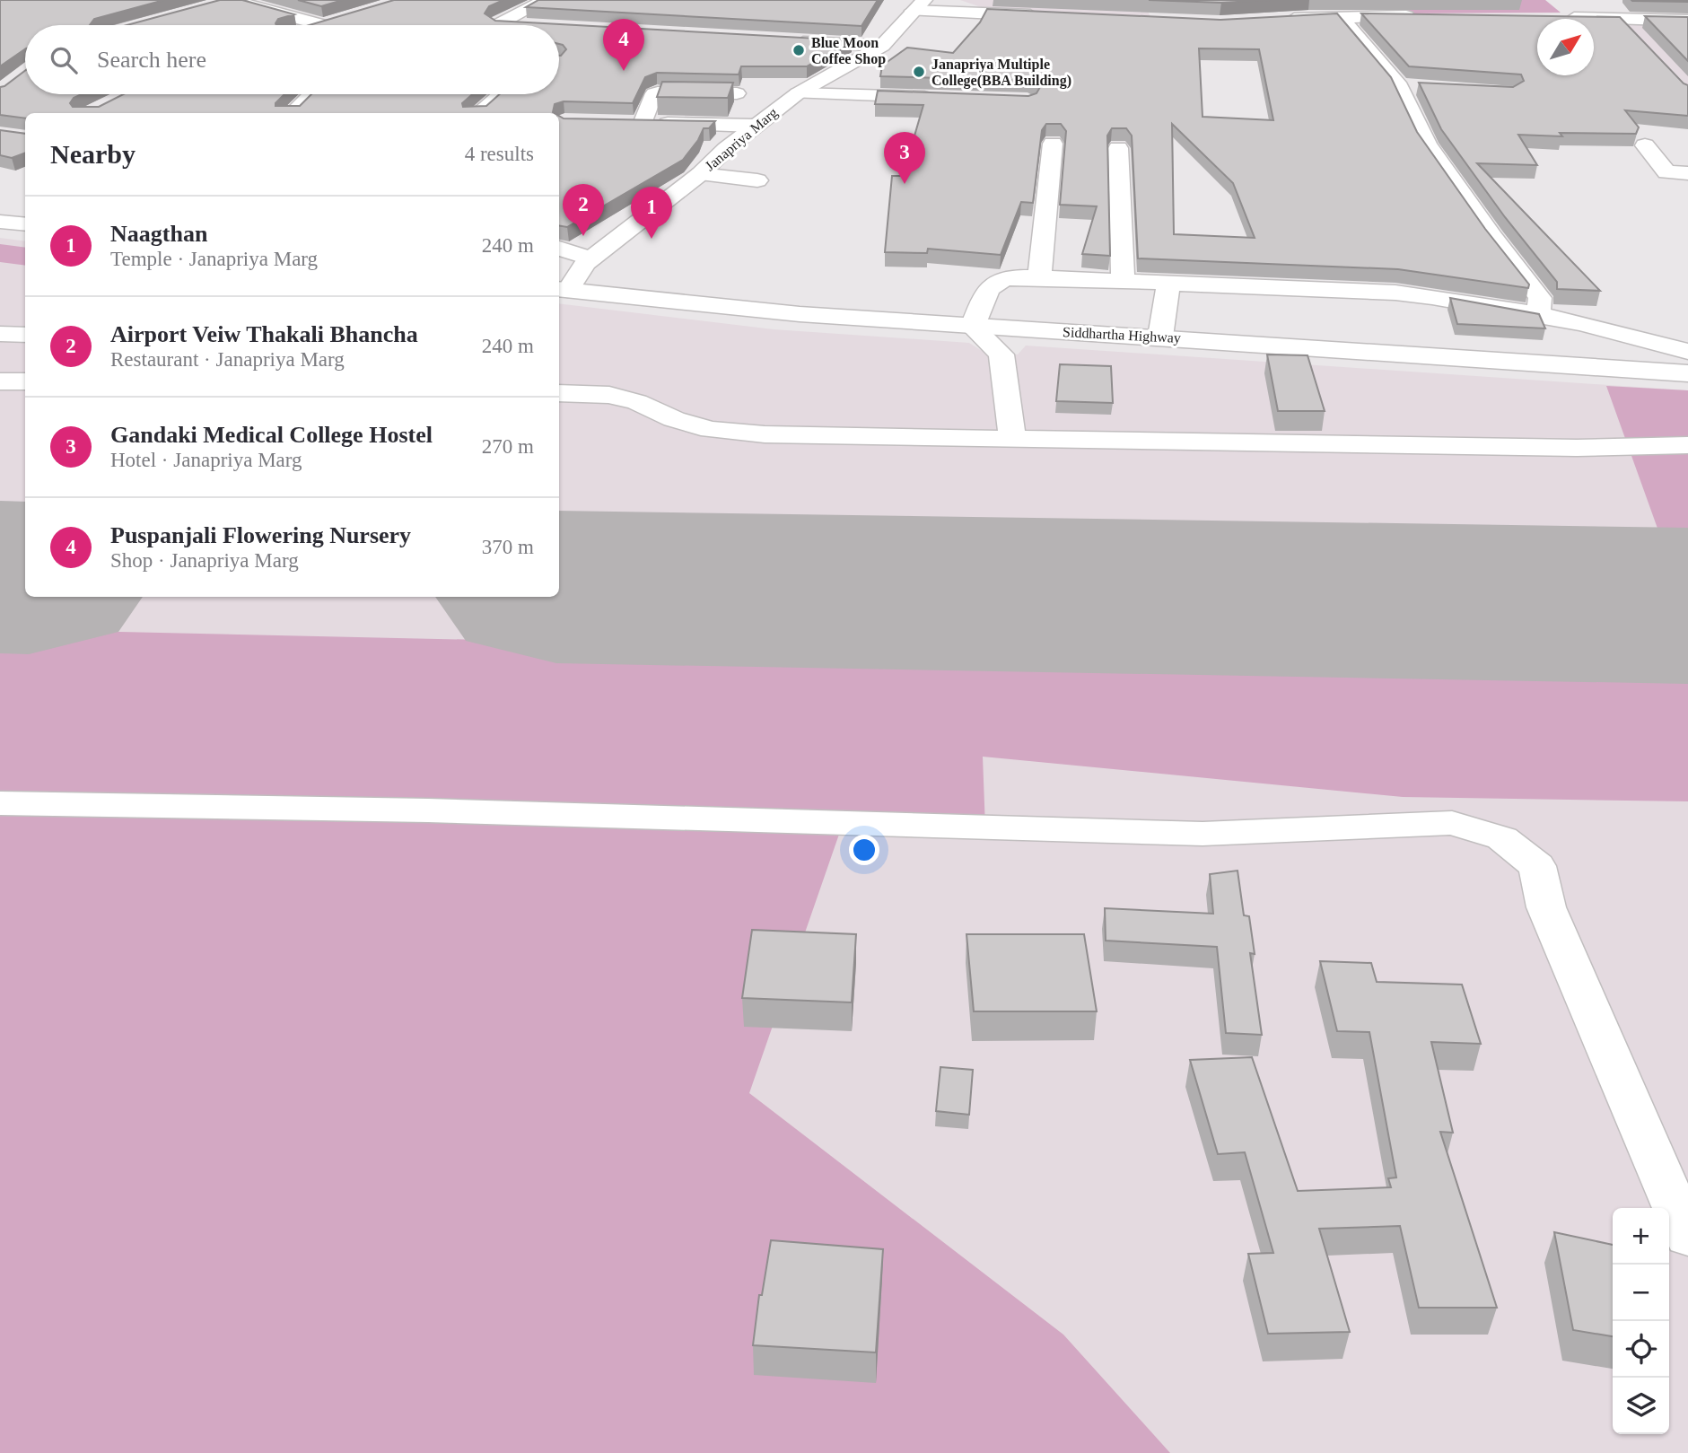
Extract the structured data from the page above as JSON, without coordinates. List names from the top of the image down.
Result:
{
  "streets": {
    "main road": ["Janapriya Marg", "Siddhartha Highway"]
  },
  "crossings": [
    ["Janapriya Marg", "Siddhartha Highway"]
  ],
  "places": ["Blue Moon Coffee Shop", "Janapriya Multiple College(BBA Building)"],
  "north": "top right",
  "page": {
    "pins": [
      "4",
      "3",
      "2",
      "1"
    ],
    "search": "Search here",
    "heading": ["Nearby", "4 results"],
    "list": [
      {
        "mark": "1",
        "name": "Naagthan",
        "note": "Temple · Janapriya Marg",
        "value": "240 m"
      },
      {
        "mark": "2",
        "name": "Airport Veiw Thakali Bhancha",
        "note": "Restaurant · Janapriya Marg",
        "value": "240 m"
      },
      {
        "mark": "3",
        "name": "Gandaki Medical College Hostel",
        "note": "Hotel · Janapriya Marg",
        "value": "270 m"
      },
      {
        "mark": "4",
        "name": "Puspanjali Flowering Nursery",
        "note": "Shop · Janapriya Marg",
        "value": "370 m"
      }
    ],
    "map_buttons": ["+", "−"]
  }
}
